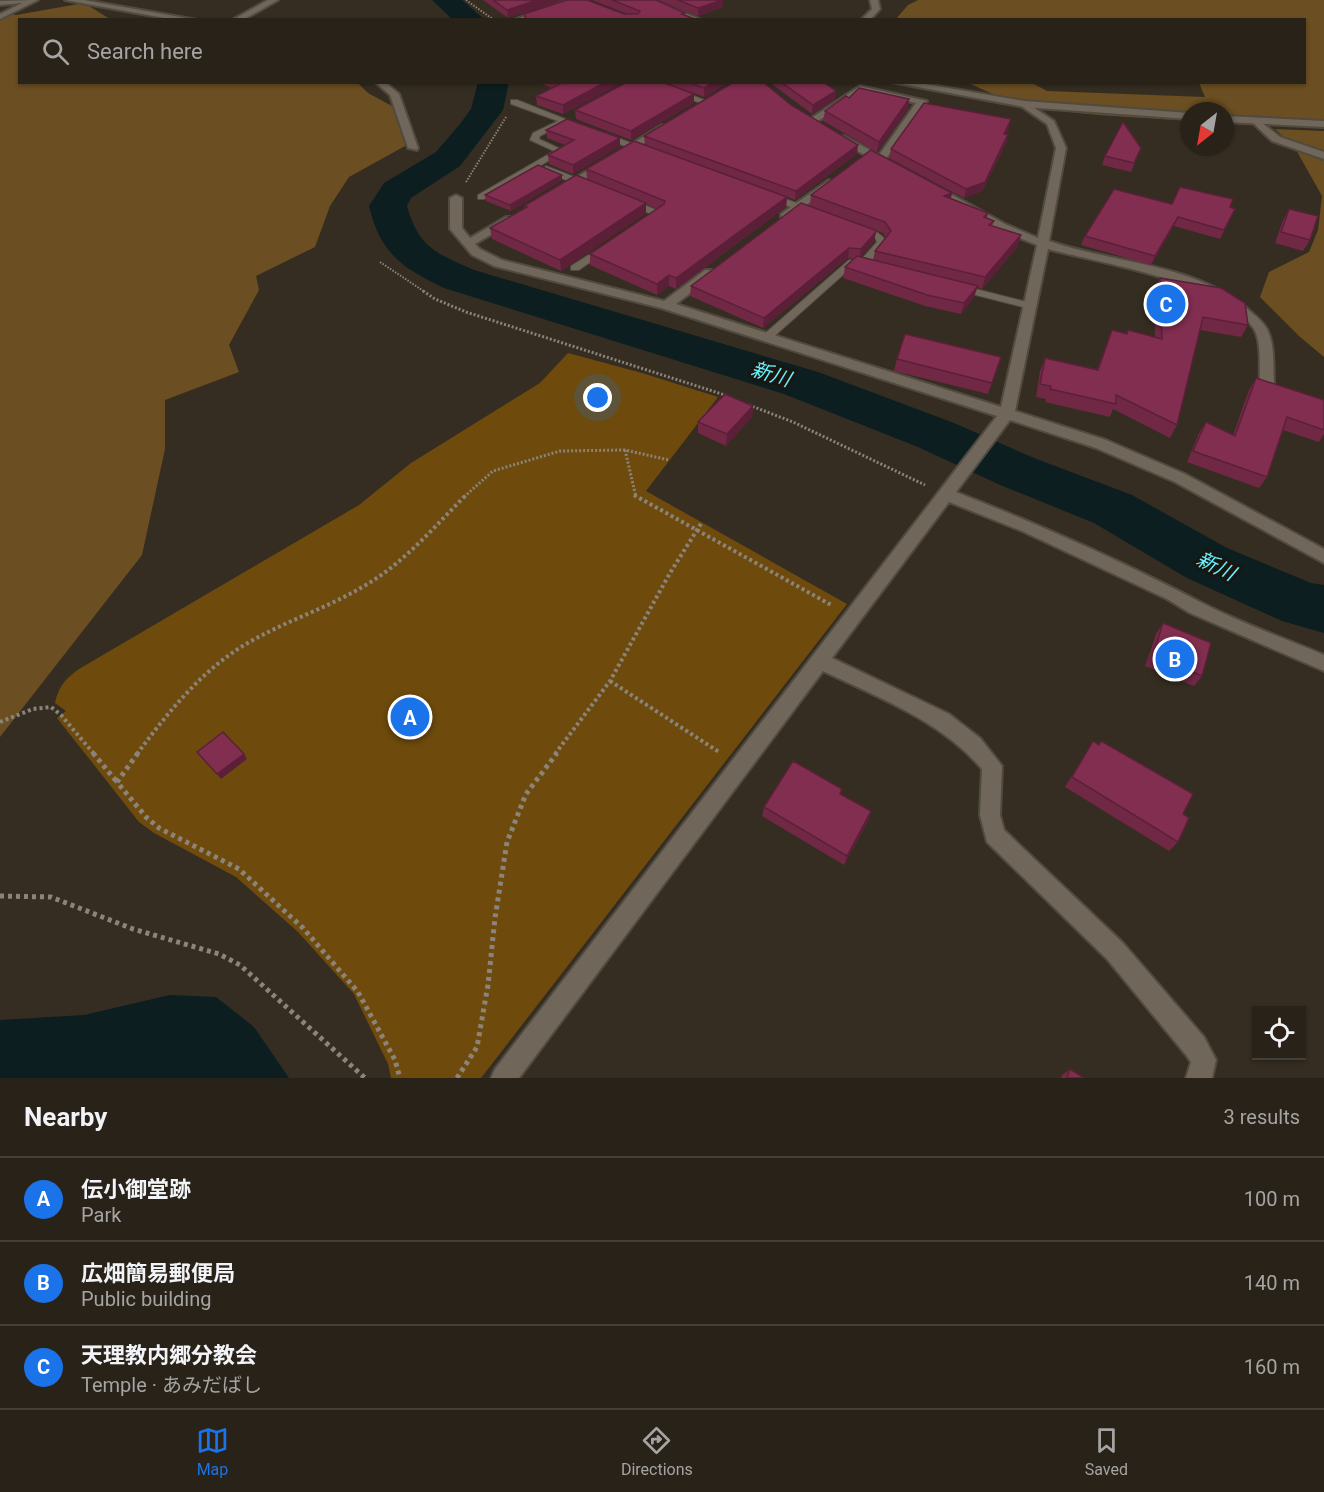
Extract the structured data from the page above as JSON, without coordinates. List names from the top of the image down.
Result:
{
  "water": ["新川"],
  "north": "bottom left",
  "page": {
    "search": "Search here",
    "pins": ["C", "B", "A"],
    "heading": ["Nearby", "3 results"],
    "list": [
      {
        "mark": "A",
        "name": "伝小御堂跡",
        "note": "Park",
        "value": "100 m"
      },
      {
        "mark": "B",
        "name": "広畑簡易郵便局",
        "note": "Public building",
        "value": "140 m"
      },
      {
        "mark": "C",
        "name": "天理教内郷分教会",
        "note": "Temple · あみだばし",
        "value": "160 m"
      }
    ],
    "nav": ["Map", "Directions", "Saved"]
  }
}
